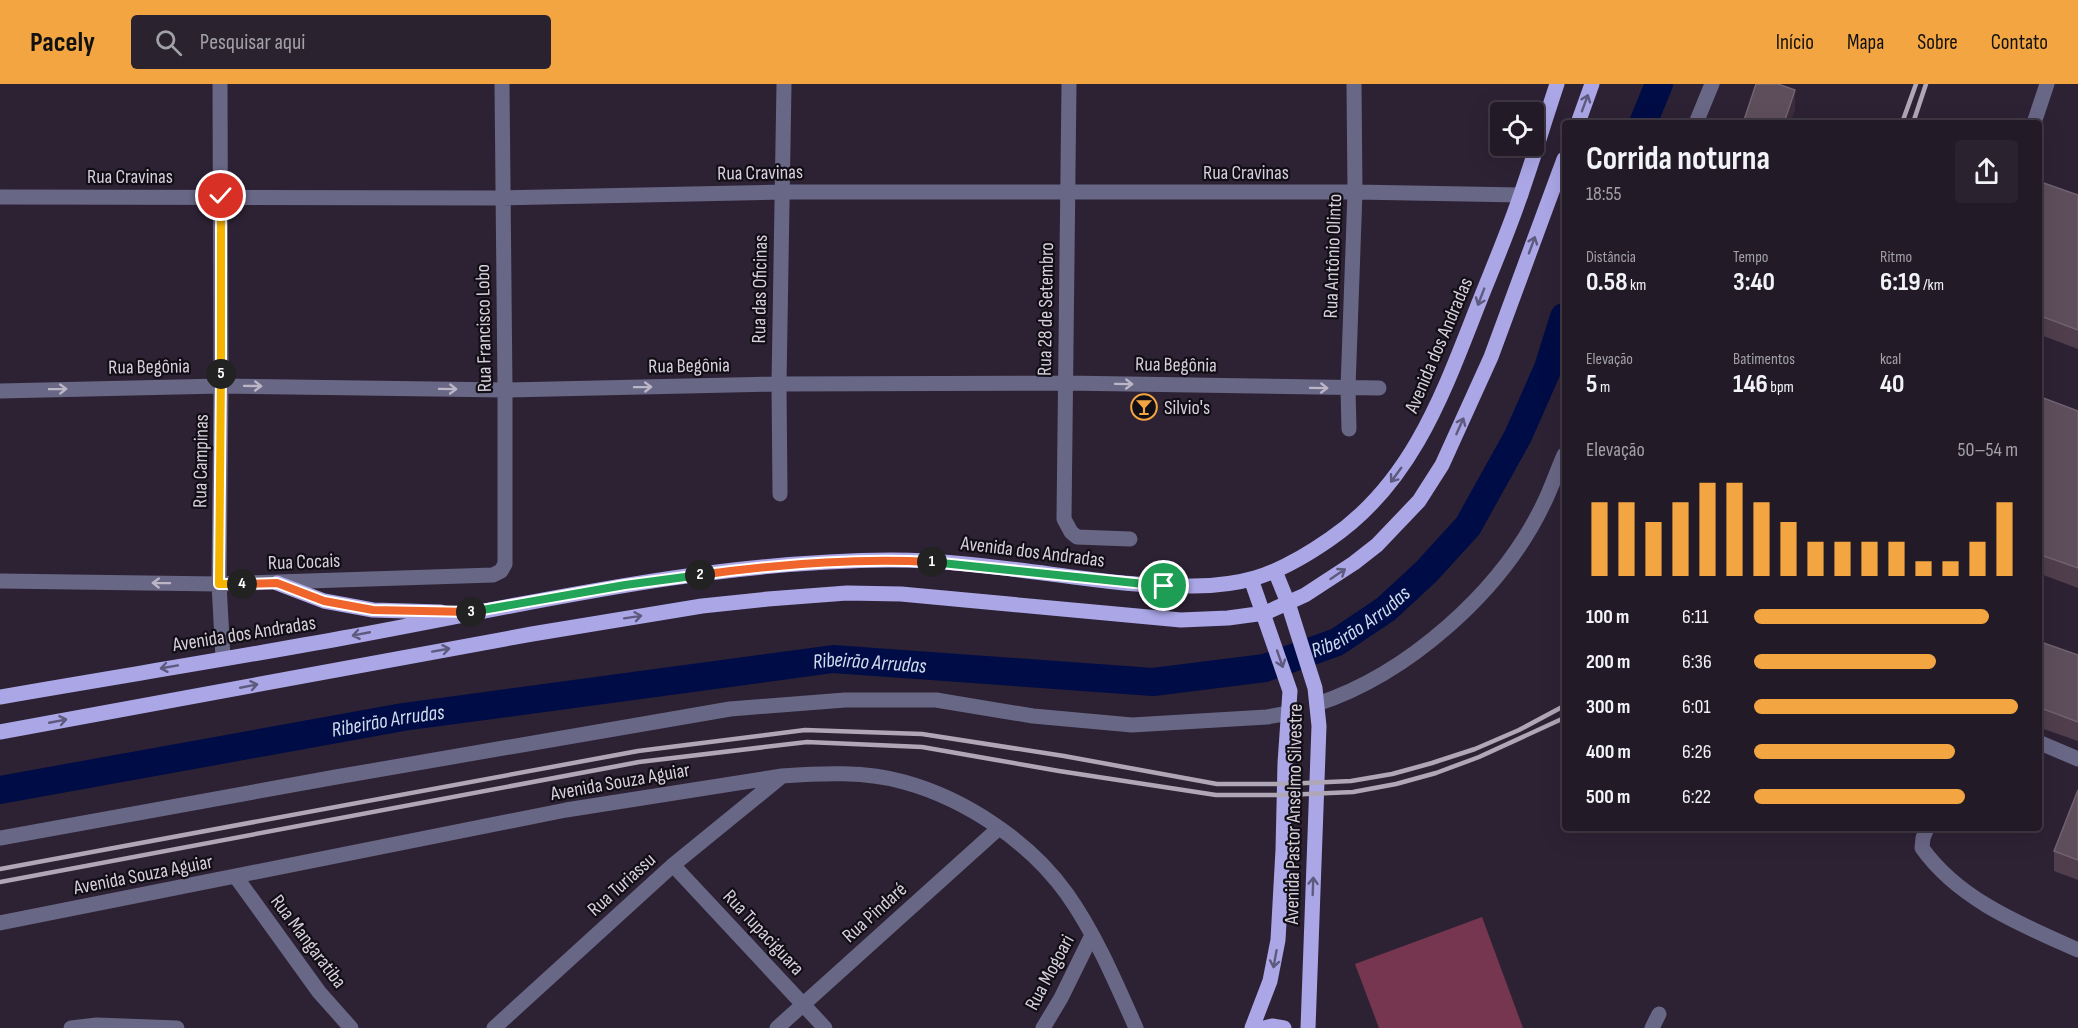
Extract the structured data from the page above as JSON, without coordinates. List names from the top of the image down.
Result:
{
  "streets": {
    "main road": ["Avenida dos Andradas", "Avenida Pastor Anselmo Silvestre"],
    "street": [
      "Rua Cravinas",
      "Rua Antônio Olinto",
      "Rua das Oficinas",
      "Rua 28 de Setembro",
      "Rua Francisco Lobo",
      "Rua Begônia",
      "Rua Campinas",
      "Rua Cocais",
      "Avenida Souza Aguiar",
      "Rua Turiassu",
      "Rua Pindaré",
      "Rua Tupaciguara",
      "Rua Mangaratiba",
      "Rua Mogoari"
    ]
  },
  "crossings": [
    ["Rua Cravinas", "Rua Antônio Olinto"],
    ["Rua Cravinas", "Rua das Oficinas"],
    ["Rua Cravinas", "Rua 28 de Setembro"],
    ["Rua Cravinas", "Rua Francisco Lobo"],
    ["Rua Cravinas", "Avenida dos Andradas"],
    ["Rua Cravinas", "Rua Campinas"],
    ["Rua Antônio Olinto", "Rua Begônia"],
    ["Rua das Oficinas", "Rua Begônia"],
    ["Rua 28 de Setembro", "Rua Begônia"],
    ["Rua Francisco Lobo", "Rua Begônia"],
    ["Rua Francisco Lobo", "Rua Cocais"],
    ["Avenida dos Andradas", "Rua Campinas"],
    ["Avenida dos Andradas", "Avenida Pastor Anselmo Silvestre"],
    ["Rua Begônia", "Rua Campinas"],
    ["Rua Campinas", "Rua Cocais"],
    ["Avenida Souza Aguiar", "Rua Turiassu"],
    ["Avenida Souza Aguiar", "Rua Pindaré"],
    ["Avenida Souza Aguiar", "Rua Mangaratiba"],
    ["Avenida Souza Aguiar", "Rua Mogoari"],
    ["Rua Turiassu", "Rua Tupaciguara"],
    ["Rua Pindaré", "Rua Tupaciguara"]
  ],
  "one_way": ["Avenida dos Andradas", "Rua Begônia", "Rua Cocais"],
  "water": ["Ribeirão Arrudas"],
  "places": {
    "bar": ["Silvio's"]
  },
  "page": {
    "header": "Pacely",
    "search": "Pesquisar aqui",
    "nav": [
      "Início",
      "Mapa",
      "Sobre",
      "Contato"
    ],
    "heading": ["Corrida noturna", "18:55"],
    "stats": [
      ["Distância", "0.58 km"],
      ["Tempo", "3:40"],
      ["Ritmo", "6:19 /km"],
      ["Elevação", "5 m"],
      ["Batimentos", "146 bpm"],
      ["kcal", "40"]
    ],
    "pins": [
      "5",
      "1",
      "2",
      "4",
      "3"
    ],
    "chart": ["Elevação", "50–54 m"],
    "list": [
      {
        "name": "100 m",
        "note": "6:11"
      },
      {
        "name": "200 m",
        "note": "6:36"
      },
      {
        "name": "300 m",
        "note": "6:01"
      },
      {
        "name": "400 m",
        "note": "6:26"
      },
      {
        "name": "500 m",
        "note": "6:22"
      }
    ]
  }
}
